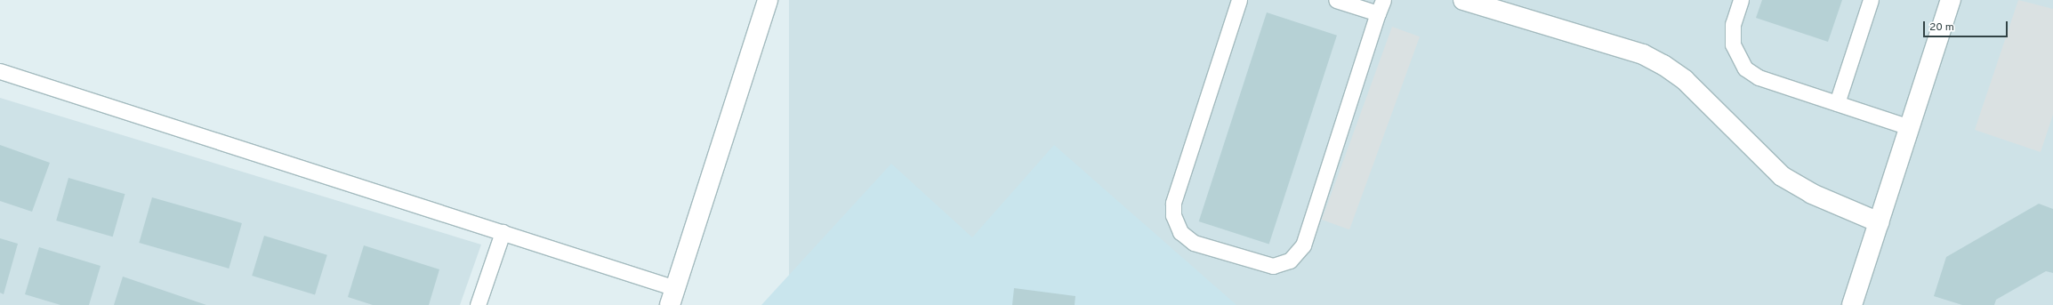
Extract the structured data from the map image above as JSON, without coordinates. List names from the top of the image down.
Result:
{
  "scale_bar": "20 m"
}
